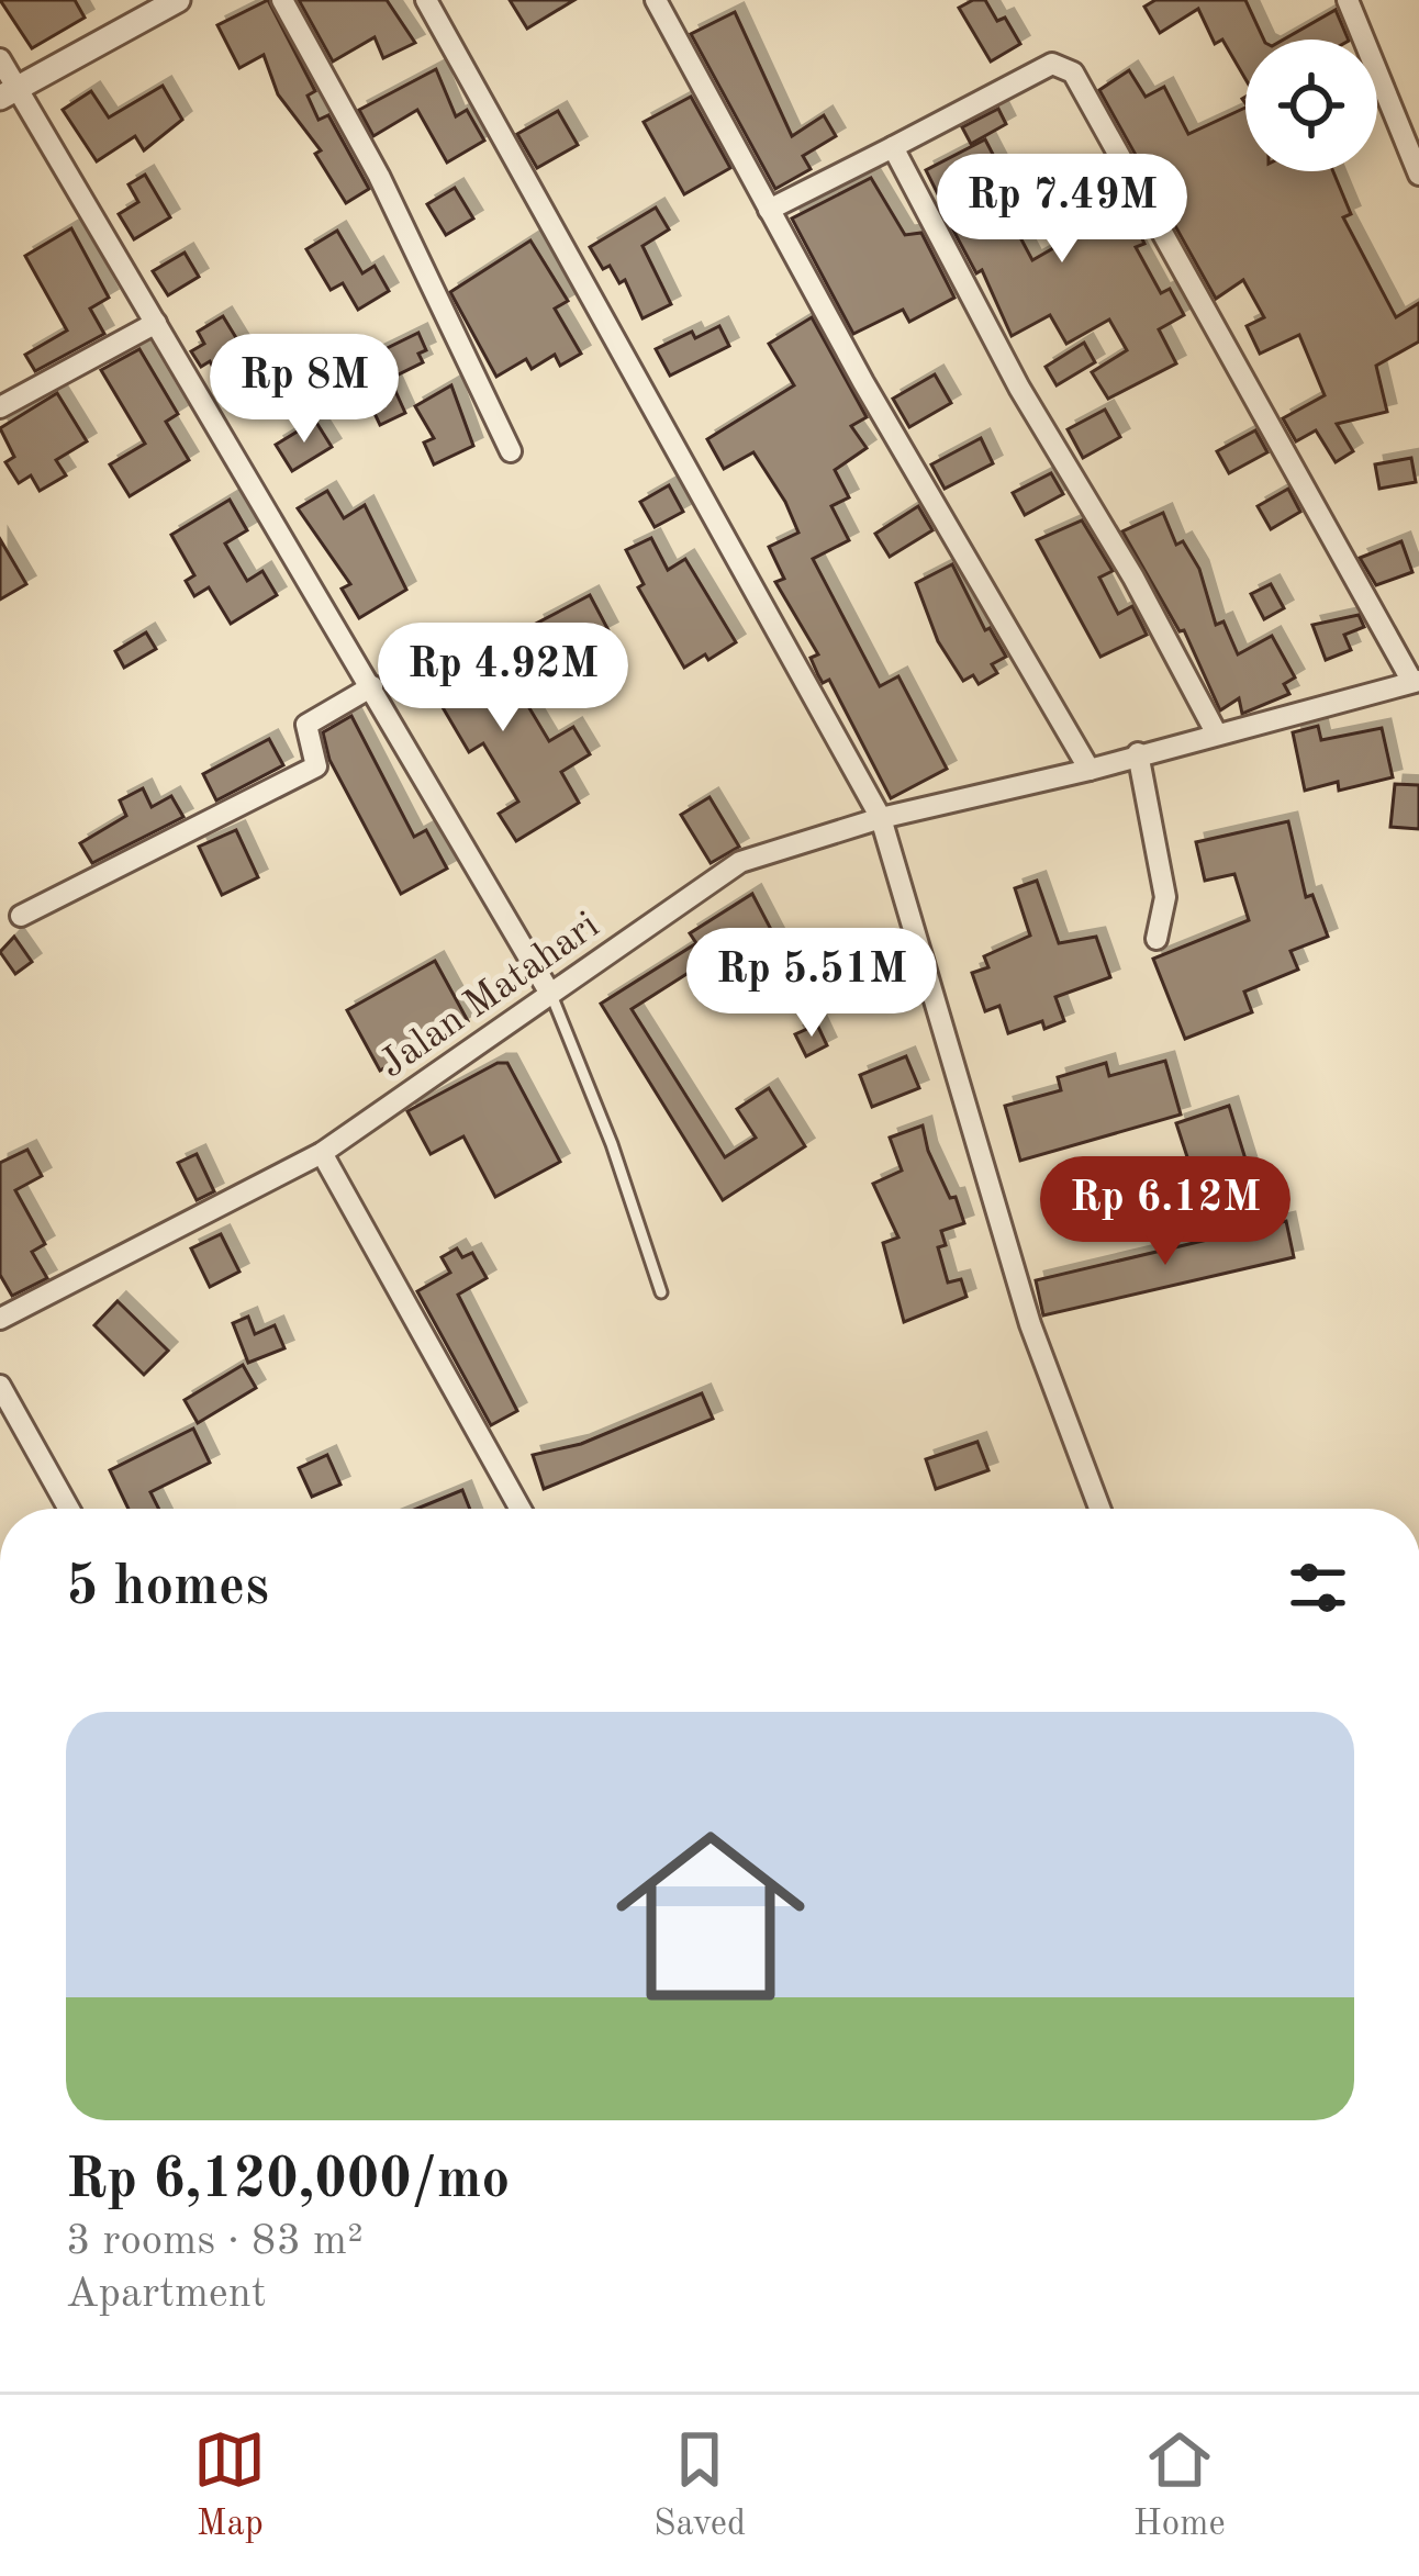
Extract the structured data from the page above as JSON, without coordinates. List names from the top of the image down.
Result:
{
  "streets": {
    "street": ["Jalan Matahari"]
  },
  "page": {
    "price": [
      "Rp 7.49M",
      "Rp 8M",
      "Rp 4.92M",
      "Rp 5.51M",
      "Rp 6.12M"
    ],
    "heading": "5 homes",
    "list": [
      {
        "name": "Rp 6,120,000/mo",
        "note": "3 rooms · 83 m² · Apartment"
      }
    ],
    "tabs": ["Map", "Saved", "Home"]
  }
}
